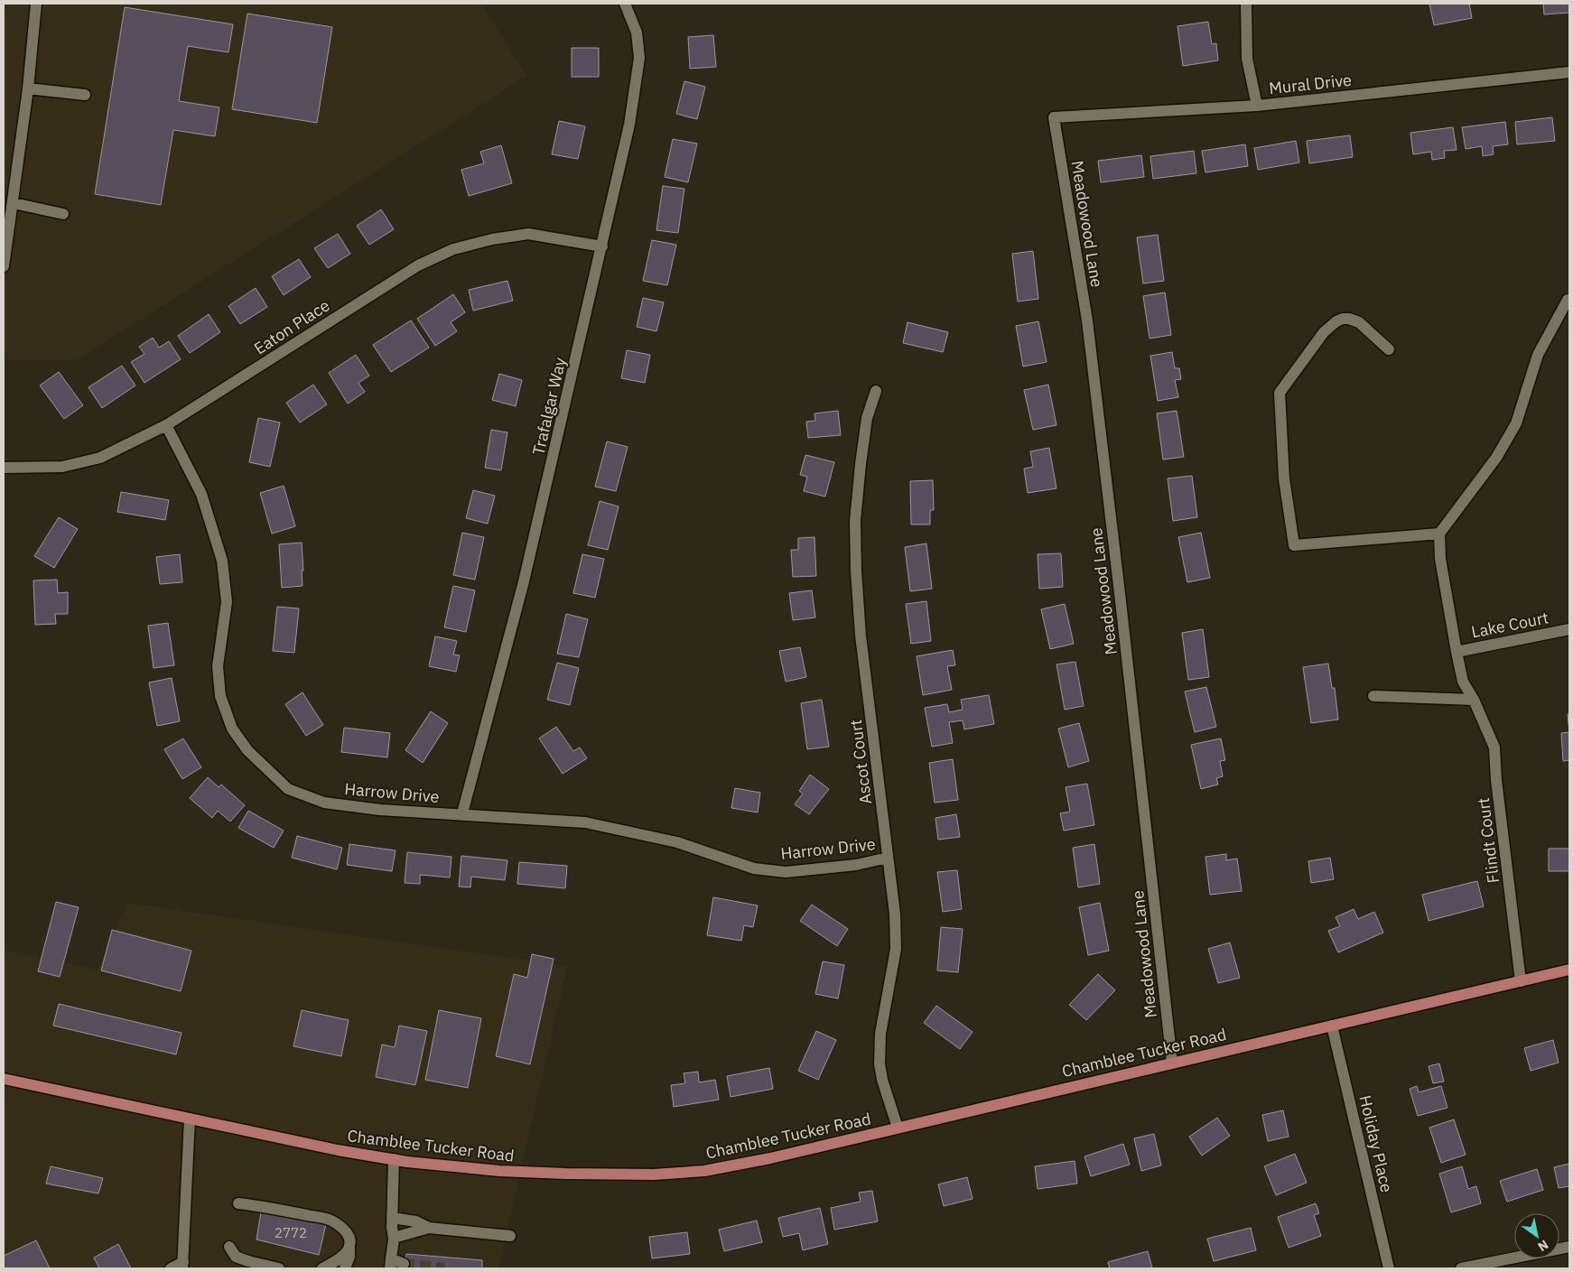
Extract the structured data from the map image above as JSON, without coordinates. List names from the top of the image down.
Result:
{
  "streets": {
    "main road": ["Chamblee Tucker Road"],
    "street": [
      "Mural Drive",
      "Meadowood Lane",
      "Eaton Place",
      "Trafalgar Way",
      "Lake Court",
      "Ascot Court",
      "Harrow Drive",
      "Flindt Court",
      "Holiday Place"
    ]
  },
  "crossings": [
    ["Mural Drive", "Meadowood Lane"],
    ["Meadowood Lane", "Chamblee Tucker Road"],
    ["Eaton Place", "Trafalgar Way"],
    ["Eaton Place", "Harrow Drive"],
    ["Trafalgar Way", "Harrow Drive"],
    ["Lake Court", "Flindt Court"],
    ["Ascot Court", "Harrow Drive"],
    ["Ascot Court", "Chamblee Tucker Road"],
    ["Flindt Court", "Chamblee Tucker Road"],
    ["Chamblee Tucker Road", "Holiday Place"]
  ],
  "house_numbers": ["2772"],
  "north": "bottom right"
}
